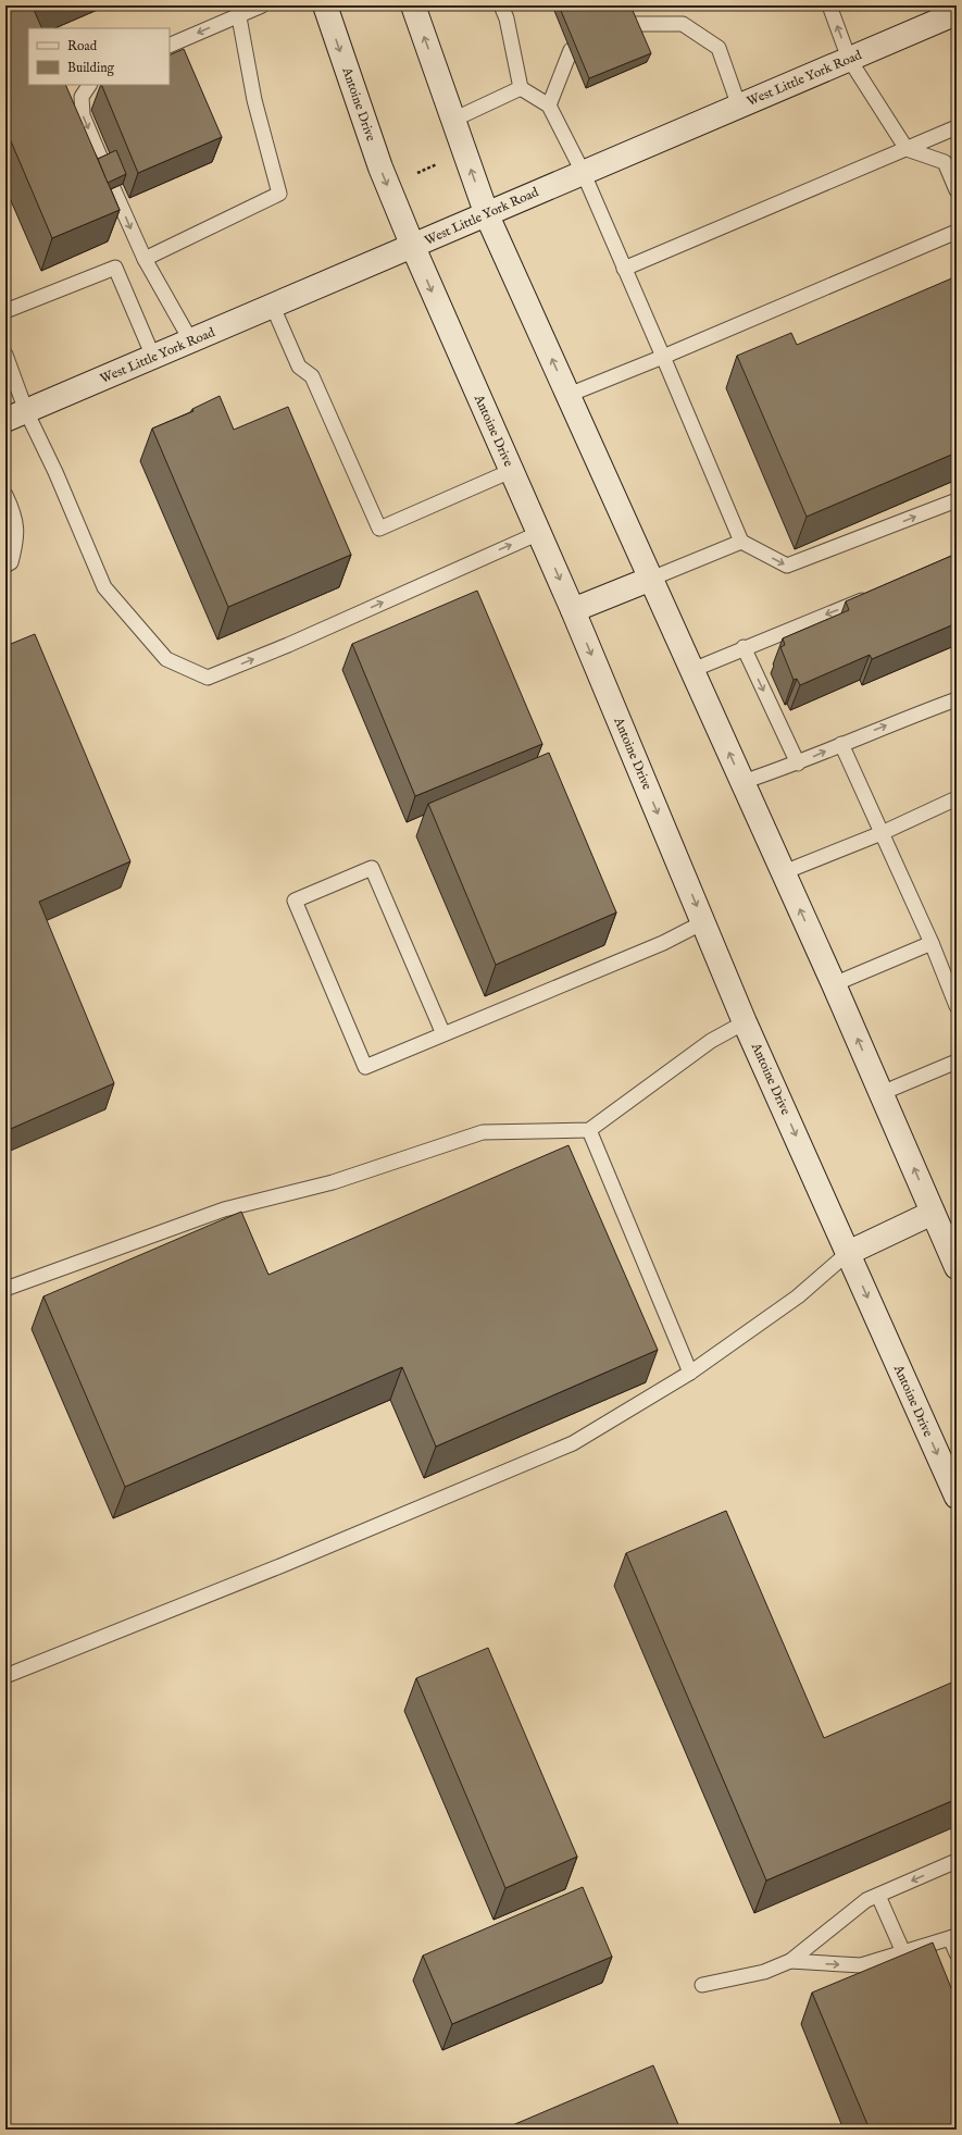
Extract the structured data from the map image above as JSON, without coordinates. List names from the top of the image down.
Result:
{
  "streets": {
    "main road": ["West Little York Road", "Antoine Drive"]
  },
  "crossings": [
    ["West Little York Road", "Antoine Drive"]
  ],
  "legend": ["Road", "Building"]
}
